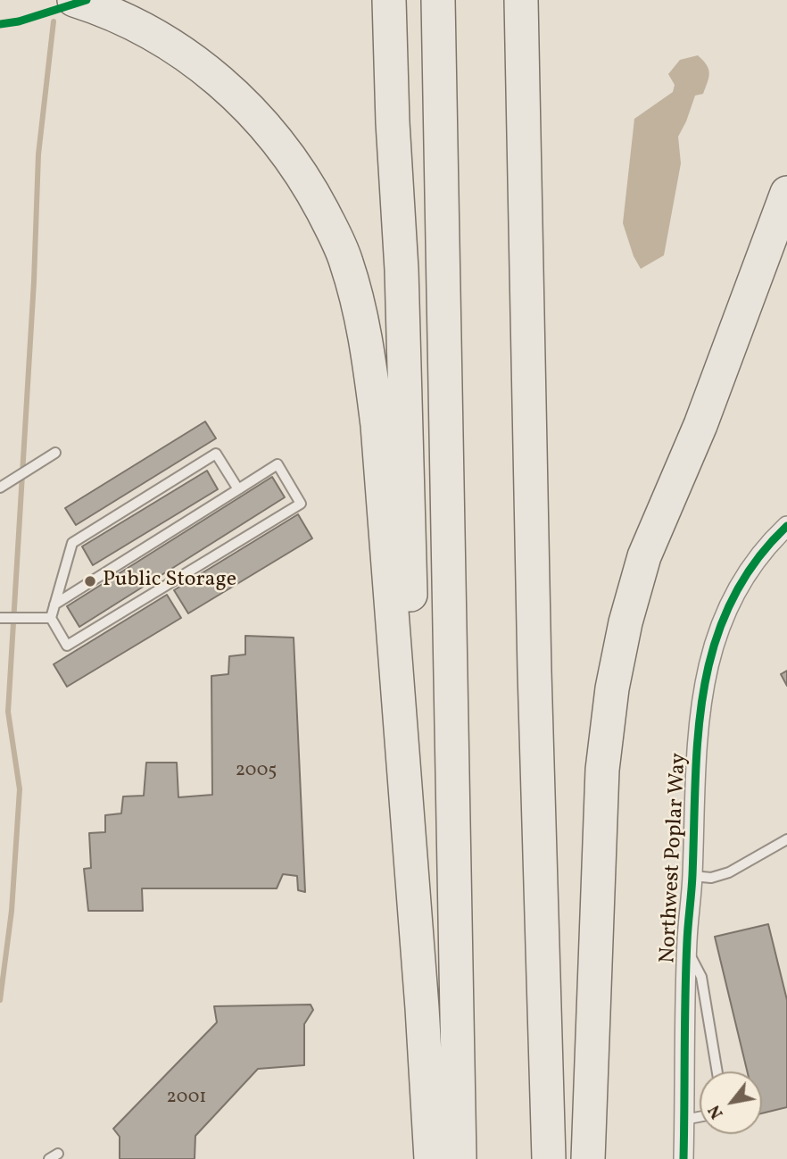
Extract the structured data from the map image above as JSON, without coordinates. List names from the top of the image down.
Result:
{
  "streets": {
    "street": ["Northwest Poplar Way"]
  },
  "places": ["Public Storage"],
  "house_numbers": ["2005", "2001"],
  "north": "bottom left"
}
